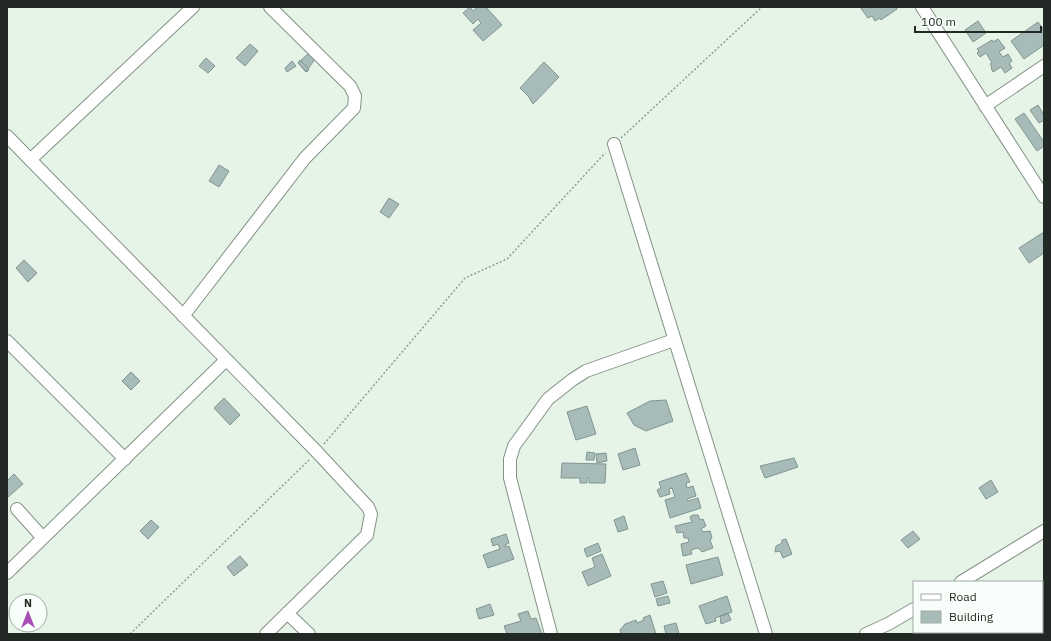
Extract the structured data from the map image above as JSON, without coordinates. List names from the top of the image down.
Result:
{
  "legend": ["Road", "Building"],
  "scale_bar": "100 m",
  "north": "top"
}
